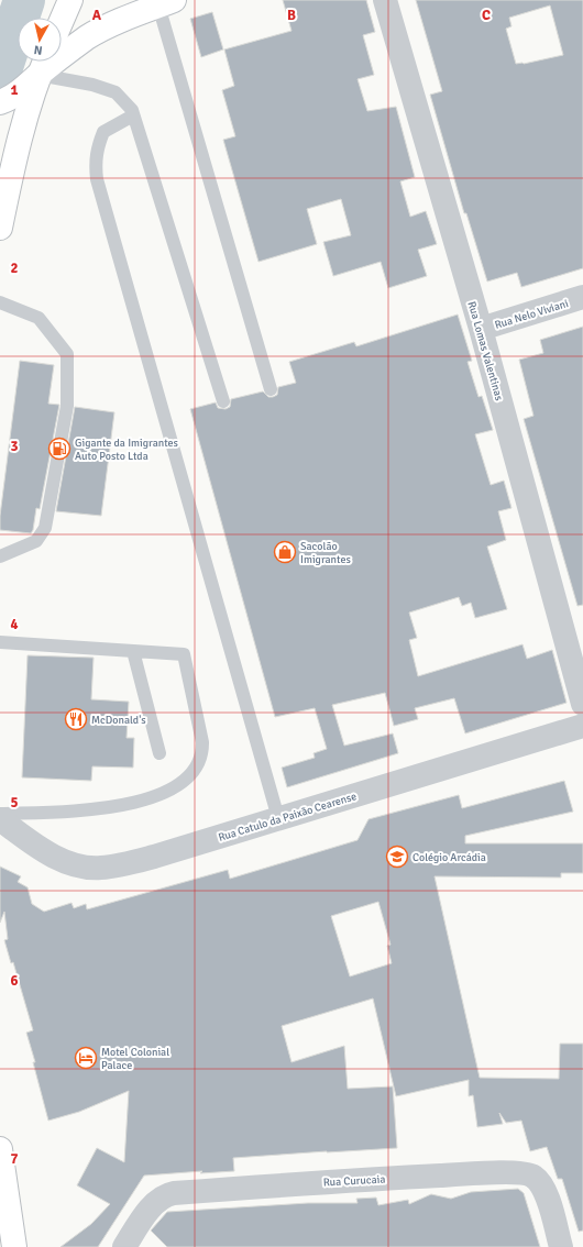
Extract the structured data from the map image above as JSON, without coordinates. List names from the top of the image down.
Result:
{
  "streets": {
    "street": [
      "Rua Nelo Viviani",
      "Rua Lomas Valentinas",
      "Rua Catulo da Paixão Cearense",
      "Rua Curucaia"
    ]
  },
  "crossings": [
    ["Rua Nelo Viviani", "Rua Lomas Valentinas"]
  ],
  "places": {
    "fuel station": ["Gigante da Imigrantes Auto Posto Ltda"],
    "shop": ["Sacolão Imigrantes"],
    "restaurant": ["McDonald's"],
    "school or university": ["Colégio Arcádia"],
    "hotel": ["Motel Colonial Palace"]
  },
  "north": "bottom",
  "grid": {
    "columns": ["A", "B", "C"],
    "rows": [
      "1",
      "2",
      "3",
      "4",
      "5",
      "6",
      "7"
    ]
  }
}
